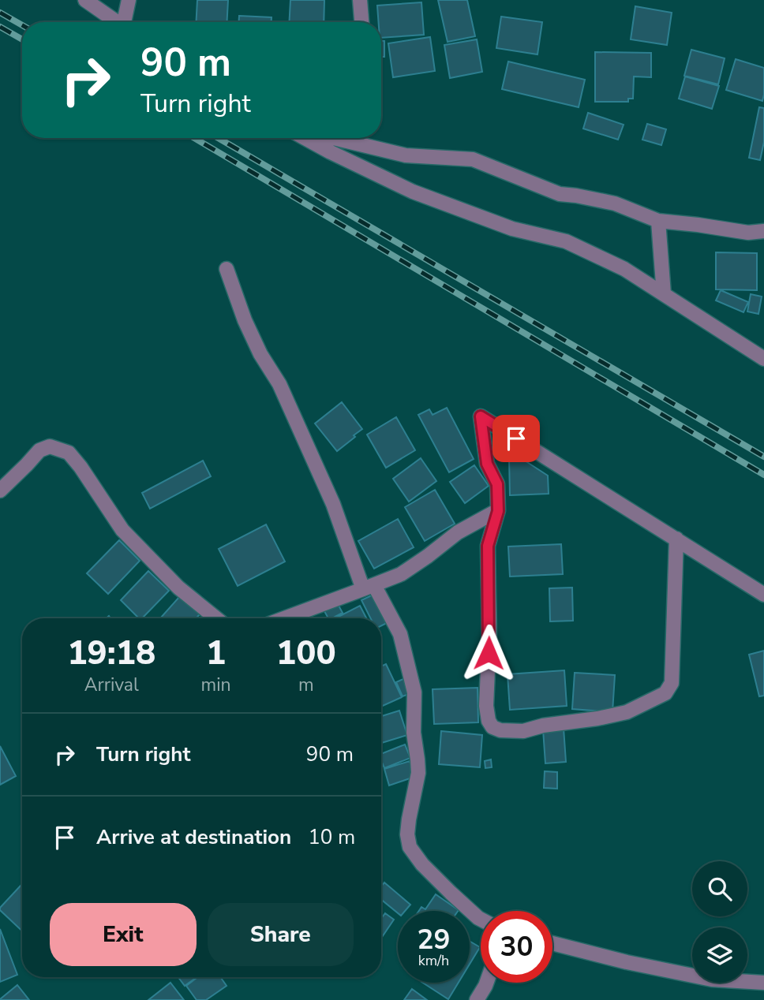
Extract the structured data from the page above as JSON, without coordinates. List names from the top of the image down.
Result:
{
  "page": {
    "turn": ["90 m", "Turn right"],
    "eta": [
      "19:18",
      "Arrival",
      "1",
      "min",
      "100",
      "m"
    ],
    "list": [
      {
        "name": "Turn right",
        "value": "90 m"
      },
      {
        "name": "Arrive at destination",
        "value": "10 m"
      }
    ],
    "buttons": ["Exit", "Share"],
    "speed": "29 km/h",
    "limit": "30"
  }
}
